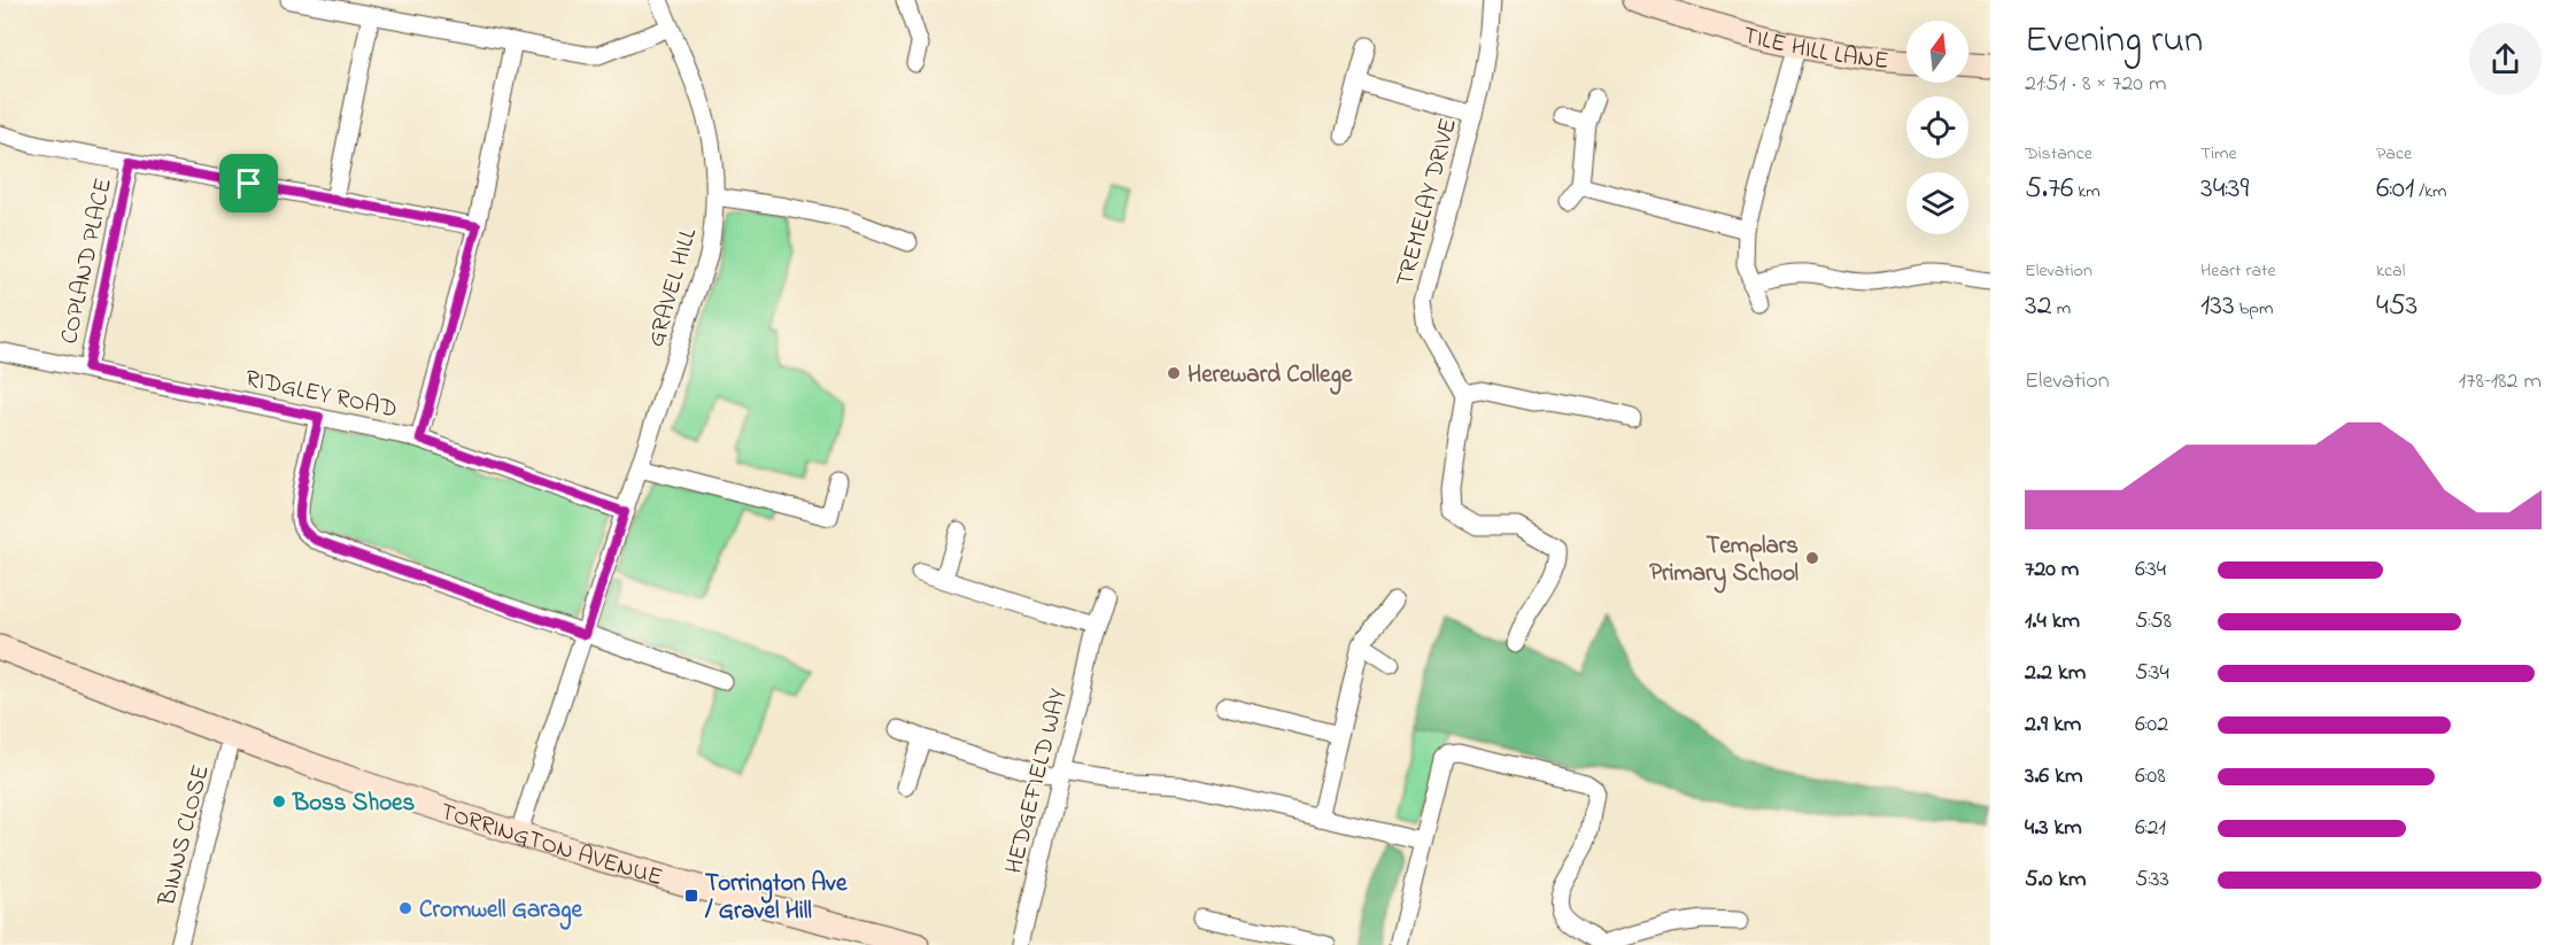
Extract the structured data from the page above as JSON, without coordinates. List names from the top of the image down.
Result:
{
  "streets": {
    "street": [
      "TILE HILL LANE",
      "TREMELAY DRIVE",
      "COPLAND PLACE",
      "GRAVEL HILL",
      "RIDGLEY ROAD",
      "HEDGEFIELD WAY",
      "BINNS CLOSE",
      "TORRINGTON AVENUE"
    ]
  },
  "crossings": [
    ["COPLAND PLACE", "RIDGLEY ROAD"],
    ["GRAVEL HILL", "RIDGLEY ROAD"],
    ["GRAVEL HILL", "TORRINGTON AVENUE"],
    ["BINNS CLOSE", "TORRINGTON AVENUE"]
  ],
  "places": {
    "other": [
      "Hereward College",
      "Templars Primary School",
      "Boss Shoes",
      "Cromwell Garage"
    ],
    "transit": ["Torrington Ave / Gravel Hill"]
  },
  "north": "top",
  "page": {
    "heading": ["Evening run", "21:51 · 8 × 720 m"],
    "stats": [
      ["Distance", "5.76 km"],
      ["Time", "34:39"],
      ["Pace", "6:01 /km"],
      ["Elevation", "32 m"],
      ["Heart rate", "133 bpm"],
      ["kcal", "453"]
    ],
    "chart": ["Elevation", "178–182 m"],
    "list": [
      {
        "name": "720 m",
        "note": "6:34"
      },
      {
        "name": "1.4 km",
        "note": "5:58"
      },
      {
        "name": "2.2 km",
        "note": "5:34"
      },
      {
        "name": "2.9 km",
        "note": "6:02"
      },
      {
        "name": "3.6 km",
        "note": "6:08"
      },
      {
        "name": "4.3 km",
        "note": "6:21"
      },
      {
        "name": "5.0 km",
        "note": "5:33"
      }
    ]
  }
}
